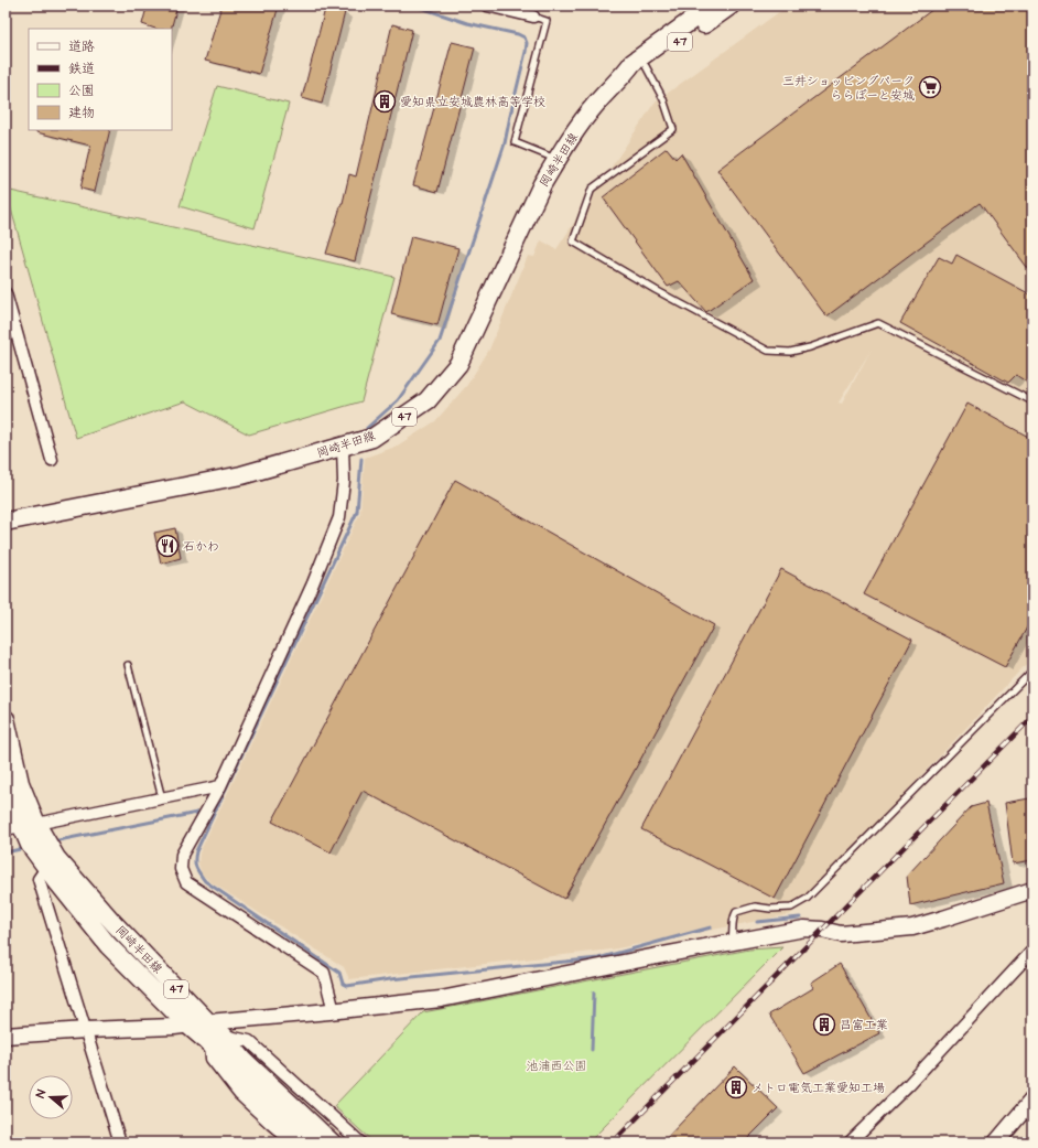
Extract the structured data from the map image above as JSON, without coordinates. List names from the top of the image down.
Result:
{
  "streets": {
    "main road": ["47", "岡崎半田線"]
  },
  "crossings": [
    ["47", "岡崎半田線"]
  ],
  "parks": ["池浦西公園"],
  "places": {
    "supermarket": ["三井ショッピングパーク ららぽーと安城"],
    "building": ["愛知県立安城農林高等学校", "昌富工業", "メトロ電気工業愛知工場"],
    "restaurant": ["石かわ"]
  },
  "legend": [
    "道路",
    "鉄道",
    "公園",
    "建物"
  ],
  "north": "left"
}
